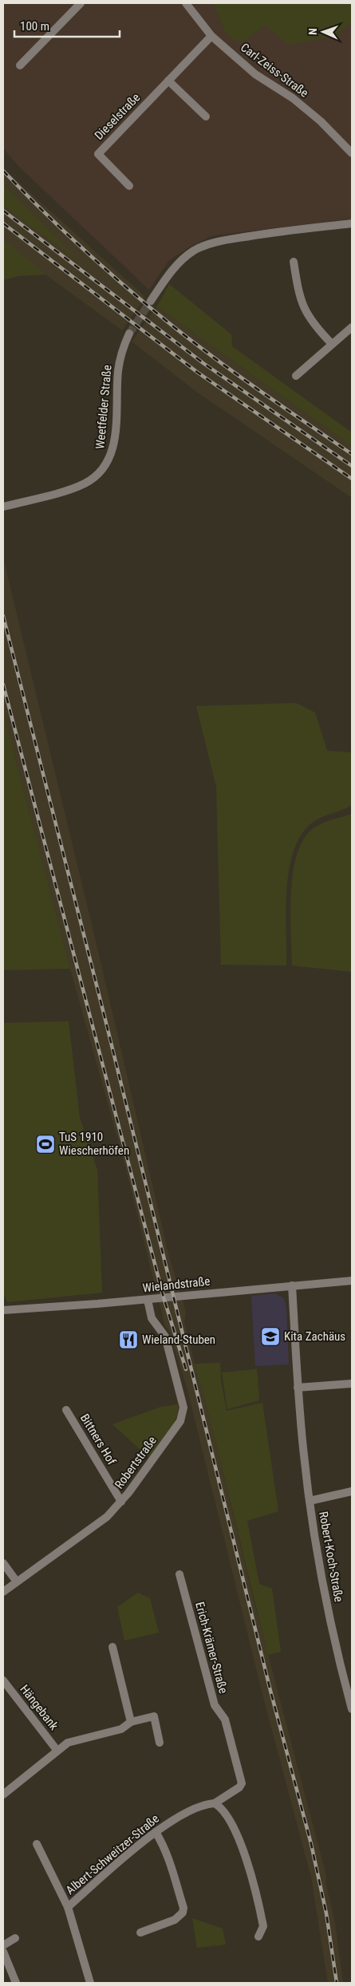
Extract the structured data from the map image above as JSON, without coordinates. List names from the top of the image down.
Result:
{
  "streets": {
    "street": [
      "Carl-Zeiss-Straße",
      "Dieselstraße",
      "Weetfelder Straße",
      "Wielandstraße",
      "Bittners Hof",
      "Robertstraße",
      "Robert-Koch-Straße",
      "Erich-Krämer-Straße",
      "Hängebank",
      "Albert-Schweitzer-Straße"
    ]
  },
  "crossings": [
    ["Carl-Zeiss-Straße", "Dieselstraße"],
    ["Wielandstraße", "Robertstraße"],
    ["Wielandstraße", "Robert-Koch-Straße"],
    ["Bittners Hof", "Robertstraße"],
    ["Erich-Krämer-Straße", "Albert-Schweitzer-Straße"]
  ],
  "places": {
    "sports": ["TuS 1910 Wiescherhöfen"],
    "school or university": ["Kita Zachäus"],
    "restaurant": ["Wieland-Stuben"]
  },
  "scale_bar": "100 m",
  "north": "left"
}
